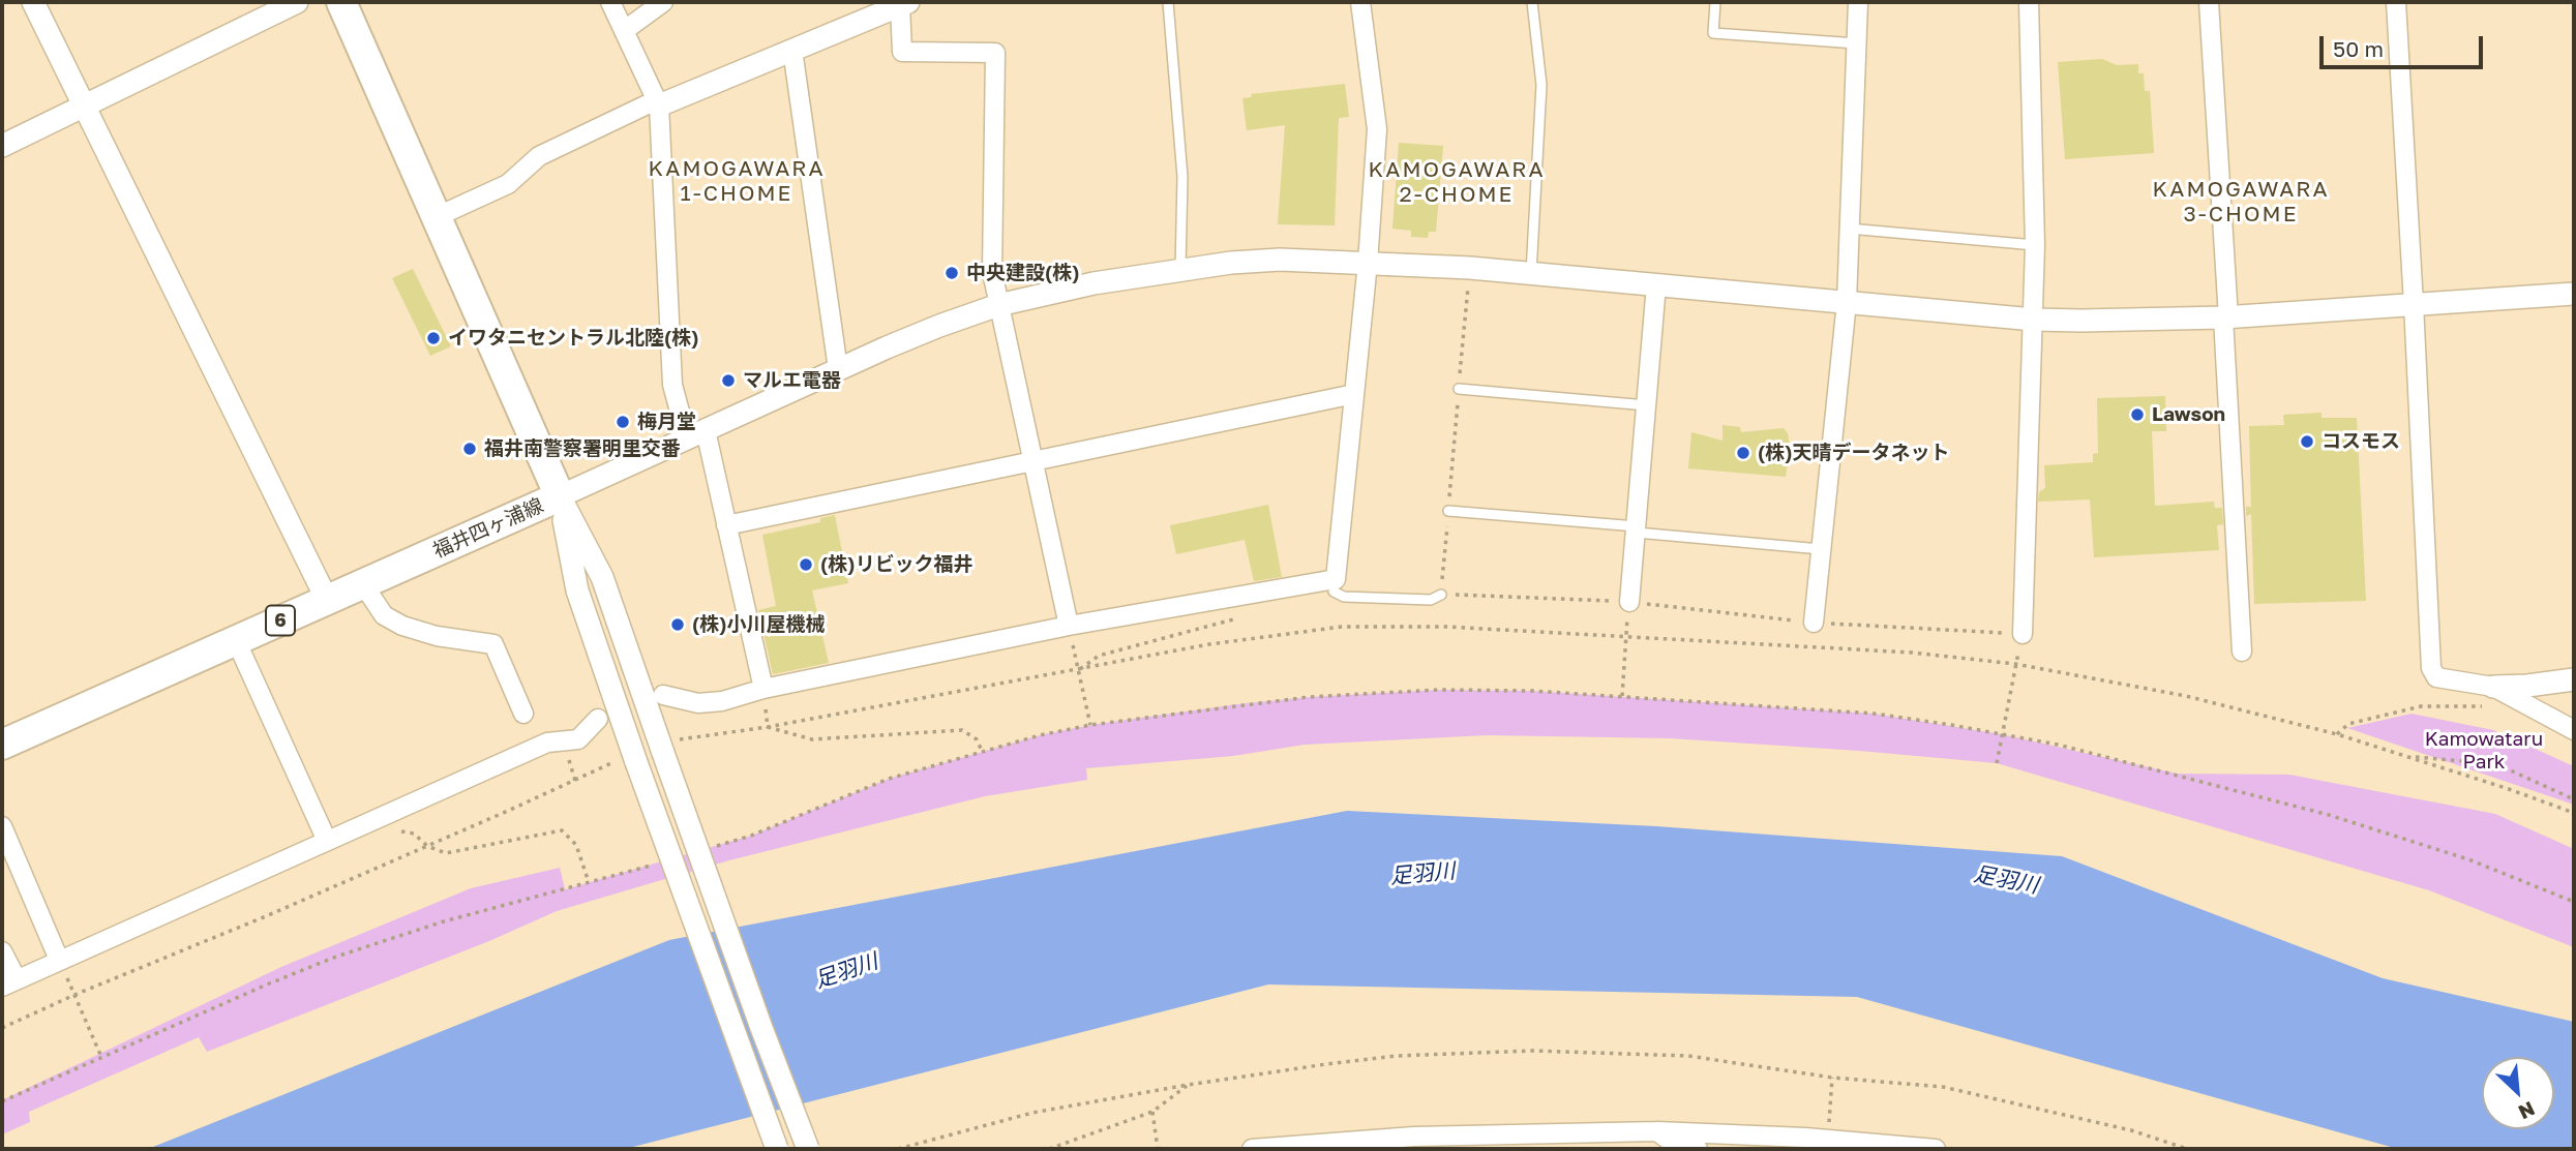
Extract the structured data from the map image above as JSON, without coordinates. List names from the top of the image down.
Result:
{
  "streets": {
    "main road": ["福井四ヶ浦線", "6"]
  },
  "districts": ["KAMOGAWARA 1-CHOME", "KAMOGAWARA 2-CHOME", "KAMOGAWARA 3-CHOME"],
  "water": ["足羽川"],
  "parks": ["Kamowataru Park"],
  "places": [
    "中央建設(株)",
    "イワタニセントラル北陸(株)",
    "マルエ電器",
    "Lawson",
    "梅月堂",
    "コスモス",
    "福井南警察署明里交番",
    "(株)天晴データネット",
    "(株)リビック福井",
    "(株)小川屋機械"
  ],
  "scale_bar": "50 m",
  "north": "bottom right"
}
